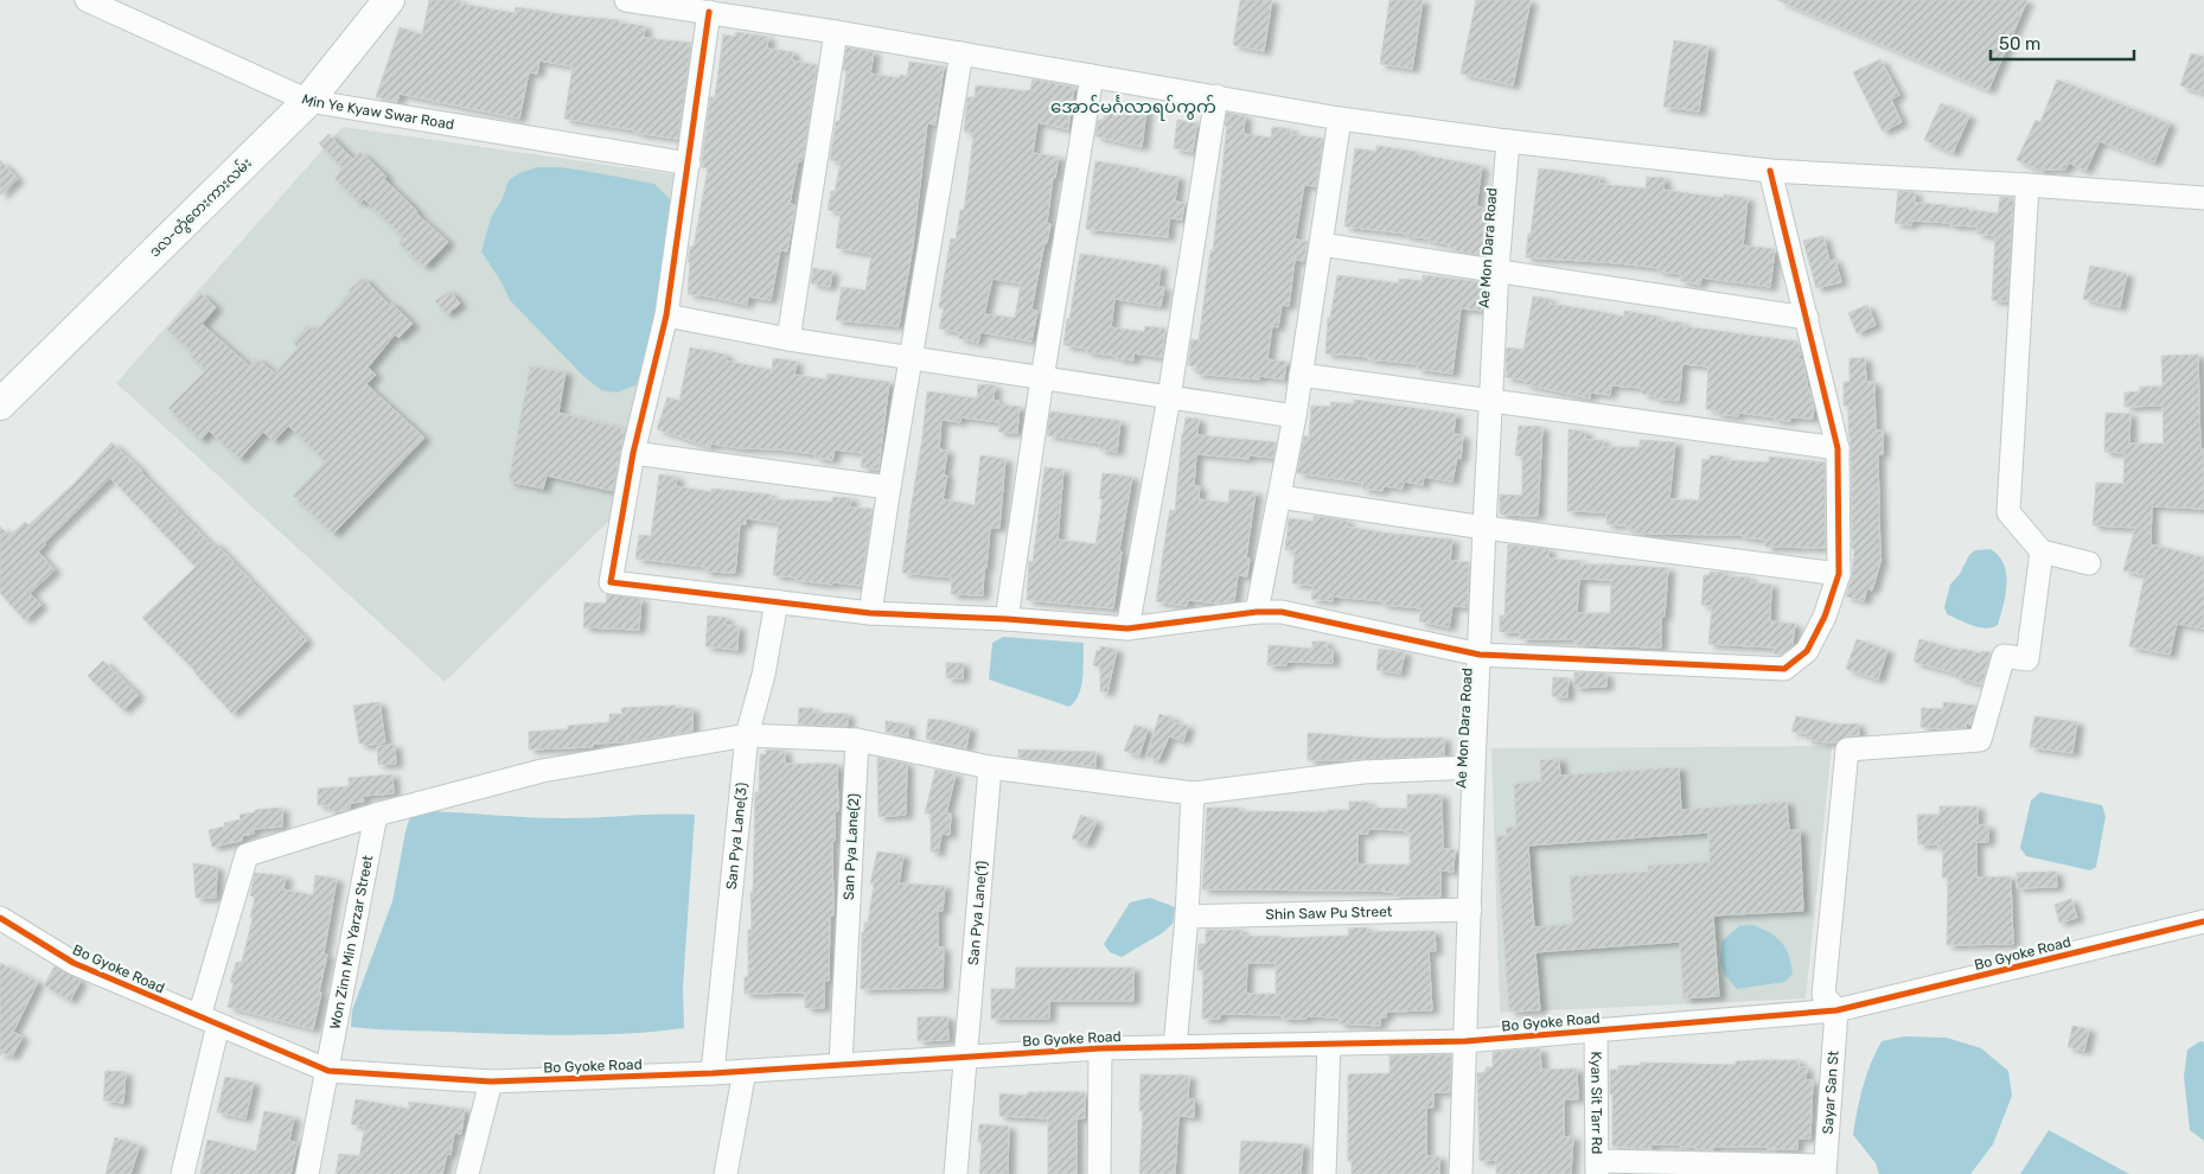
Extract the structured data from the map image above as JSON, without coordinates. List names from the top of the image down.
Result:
{
  "streets": {
    "main road": ["ဒလ-တွံတေးကားလမ်း"],
    "street": [
      "Min Ye Kyaw Swar Road",
      "Ae Mon Dara Road",
      "San Pya Lane(3)",
      "San Pya Lane(2)",
      "San Pya Lane(1)",
      "Shin Saw Pu Street",
      "Won Zinn Min Yarzar Street",
      "Bo Gyoke Road",
      "Sayar San St",
      "Kyan Sit Tarr Rd"
    ]
  },
  "crossings": [
    ["Min Ye Kyaw Swar Road", "ဒလ-တွံတေးကားလမ်း"],
    ["Ae Mon Dara Road", "Shin Saw Pu Street"],
    ["Ae Mon Dara Road", "Bo Gyoke Road"],
    ["San Pya Lane(3)", "Bo Gyoke Road"],
    ["San Pya Lane(2)", "Bo Gyoke Road"],
    ["San Pya Lane(1)", "Bo Gyoke Road"],
    ["Won Zinn Min Yarzar Street", "Bo Gyoke Road"],
    ["Bo Gyoke Road", "Sayar San St"],
    ["Bo Gyoke Road", "Kyan Sit Tarr Rd"]
  ],
  "districts": ["အောင်မင်္ဂလာရပ်ကွက်"],
  "scale_bar": "50 m"
}
